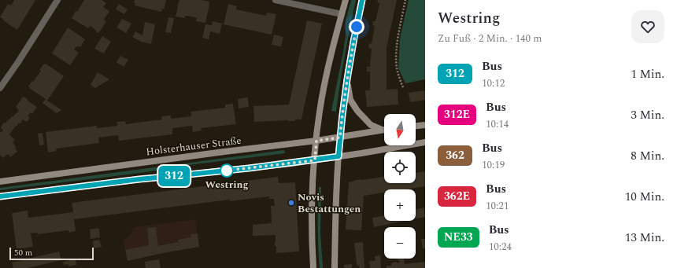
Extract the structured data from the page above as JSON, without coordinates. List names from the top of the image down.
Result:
{
  "streets": {
    "main road": ["Holsterhauser Straße"]
  },
  "places": ["Westring", "Novis Bestattungen"],
  "lines": ["bus line 312"],
  "scale_bar": "50 m",
  "north": "bottom",
  "page": {
    "on_map": "312",
    "heading": ["Westring", "Zu Fuß · 2 Min. · 140 m"],
    "list": [
      {
        "mark": "312",
        "name": "Bus",
        "note": "10:12",
        "value": "1 Min."
      },
      {
        "mark": "312E",
        "name": "Bus",
        "note": "10:14",
        "value": "3 Min."
      },
      {
        "mark": "362",
        "name": "Bus",
        "note": "10:19",
        "value": "8 Min."
      },
      {
        "mark": "362E",
        "name": "Bus",
        "note": "10:21",
        "value": "10 Min."
      },
      {
        "mark": "NE33",
        "name": "Bus",
        "note": "10:24",
        "value": "13 Min."
      }
    ],
    "map_buttons": ["+", "−"],
    "scale": "50 m"
  }
}
